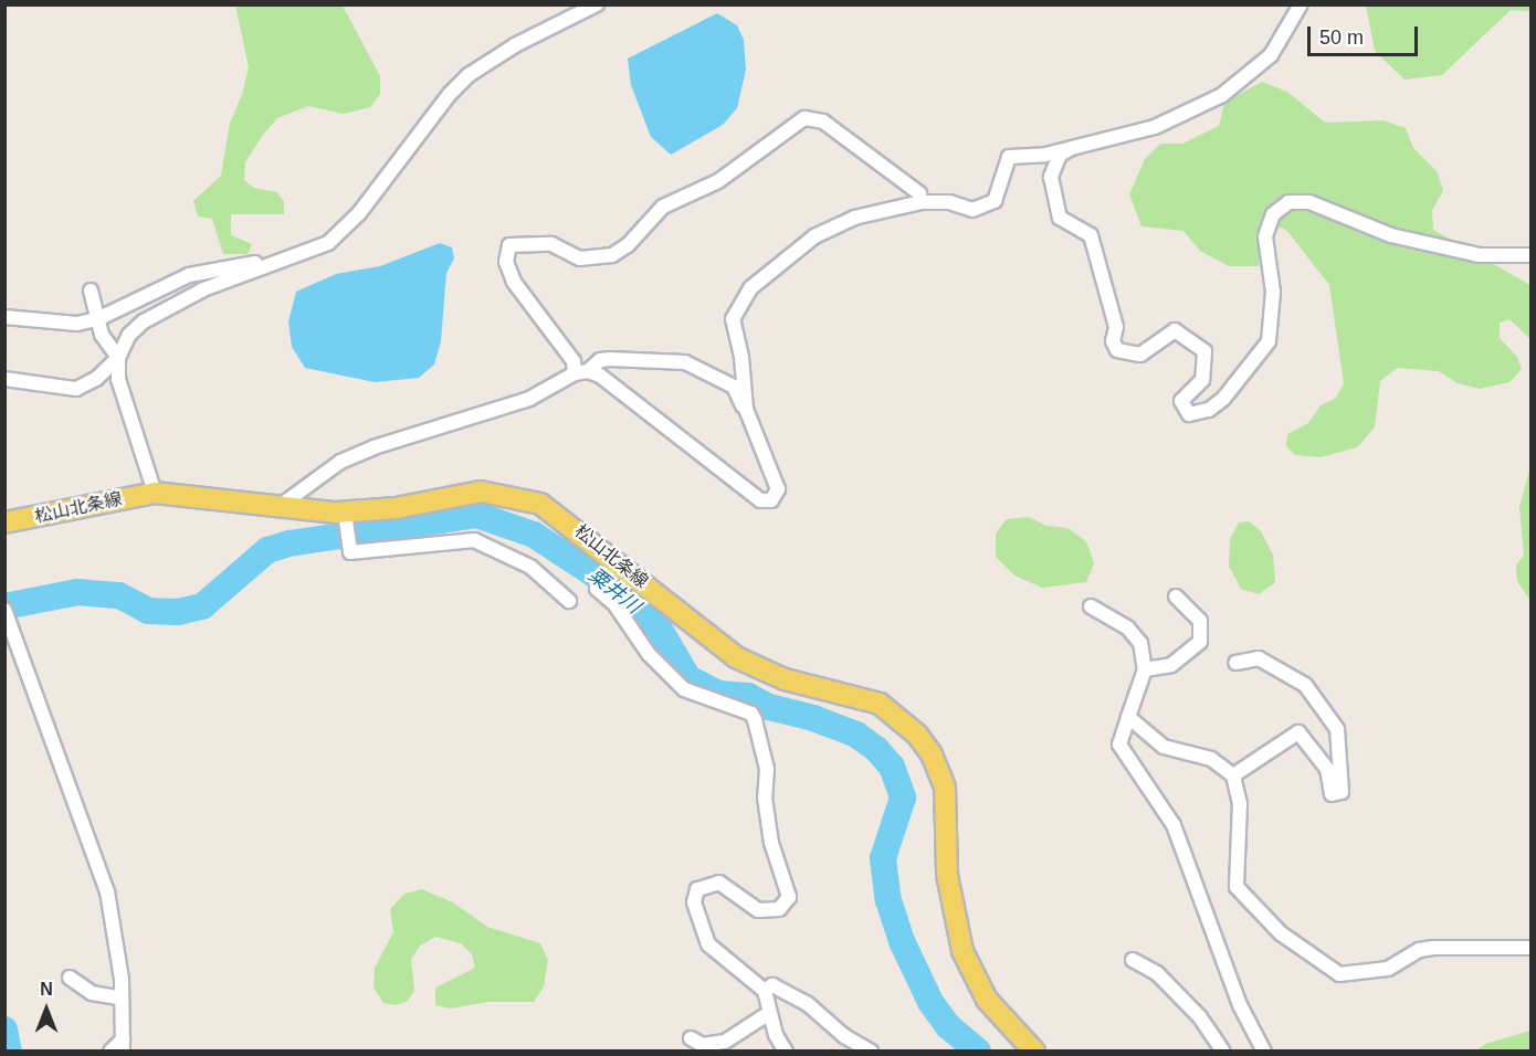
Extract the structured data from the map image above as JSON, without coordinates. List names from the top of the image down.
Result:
{
  "streets": {
    "main road": ["松山北条線"]
  },
  "water": ["粟井川"],
  "scale_bar": "50 m",
  "north": "top"
}
